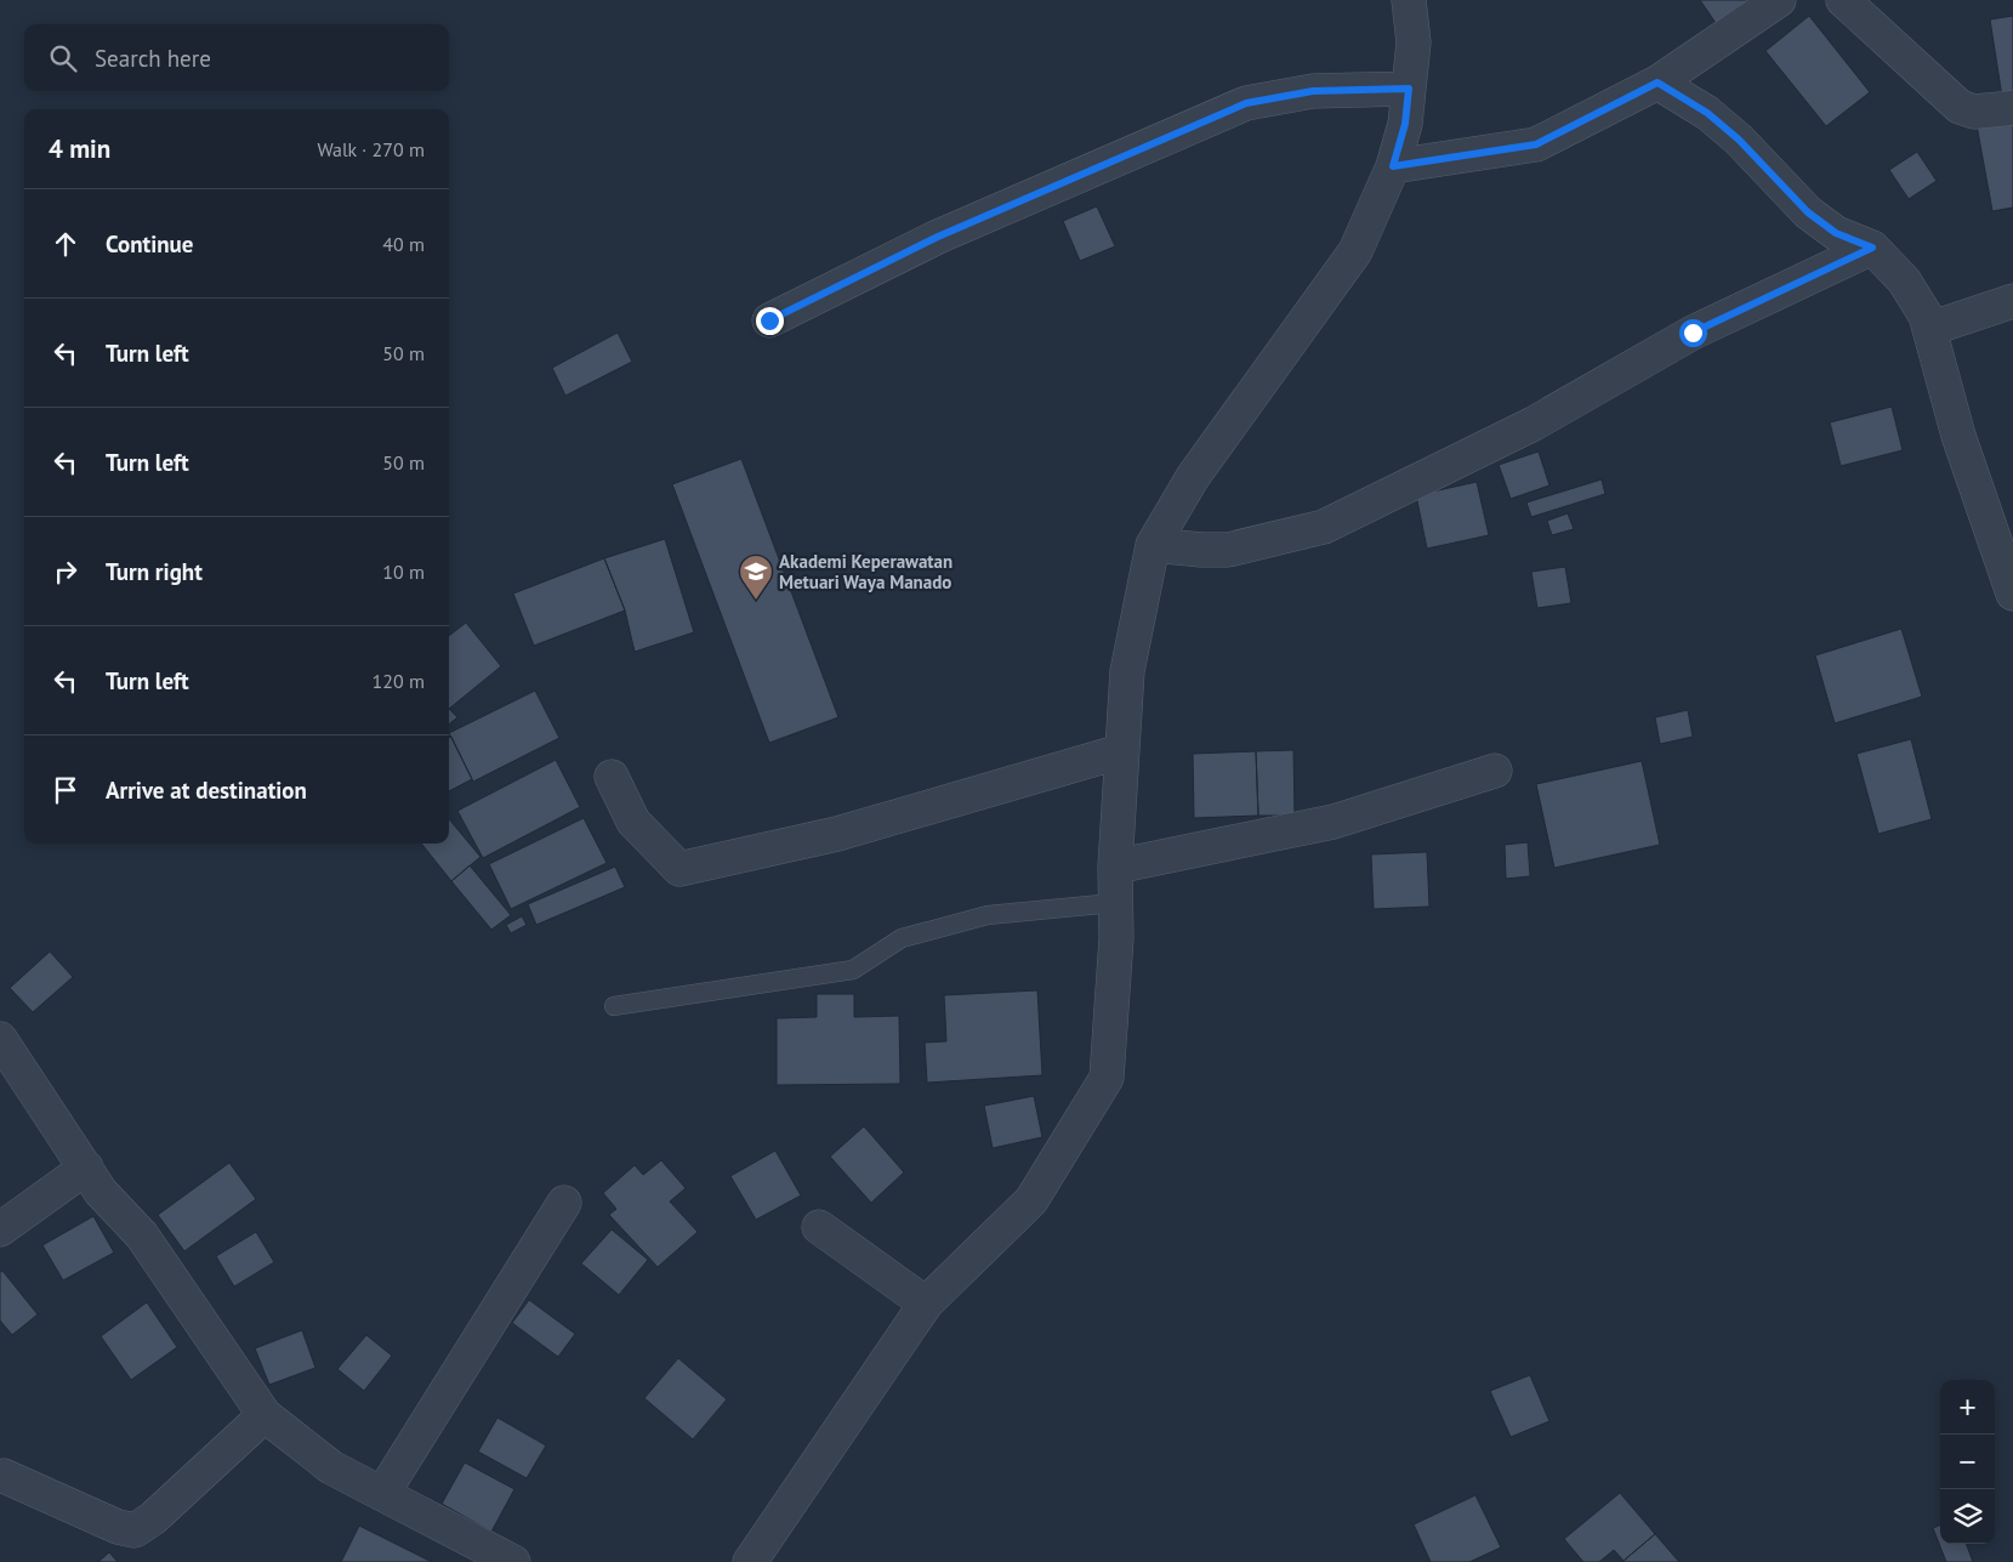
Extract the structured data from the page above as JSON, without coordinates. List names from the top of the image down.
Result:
{
  "places": {
    "school or university": ["Akademi Keperawatan Metuari Waya Manado"]
  },
  "page": {
    "search": "Search here",
    "heading": ["4 min", "Walk · 270 m"],
    "list": [
      ["Continue", "40 m"],
      ["Turn left", "50 m"],
      ["Turn left", "50 m"],
      ["Turn right", "10 m"],
      ["Turn left", "120 m"],
      "Arrive at destination"
    ],
    "map_buttons": ["+", "−"]
  }
}
